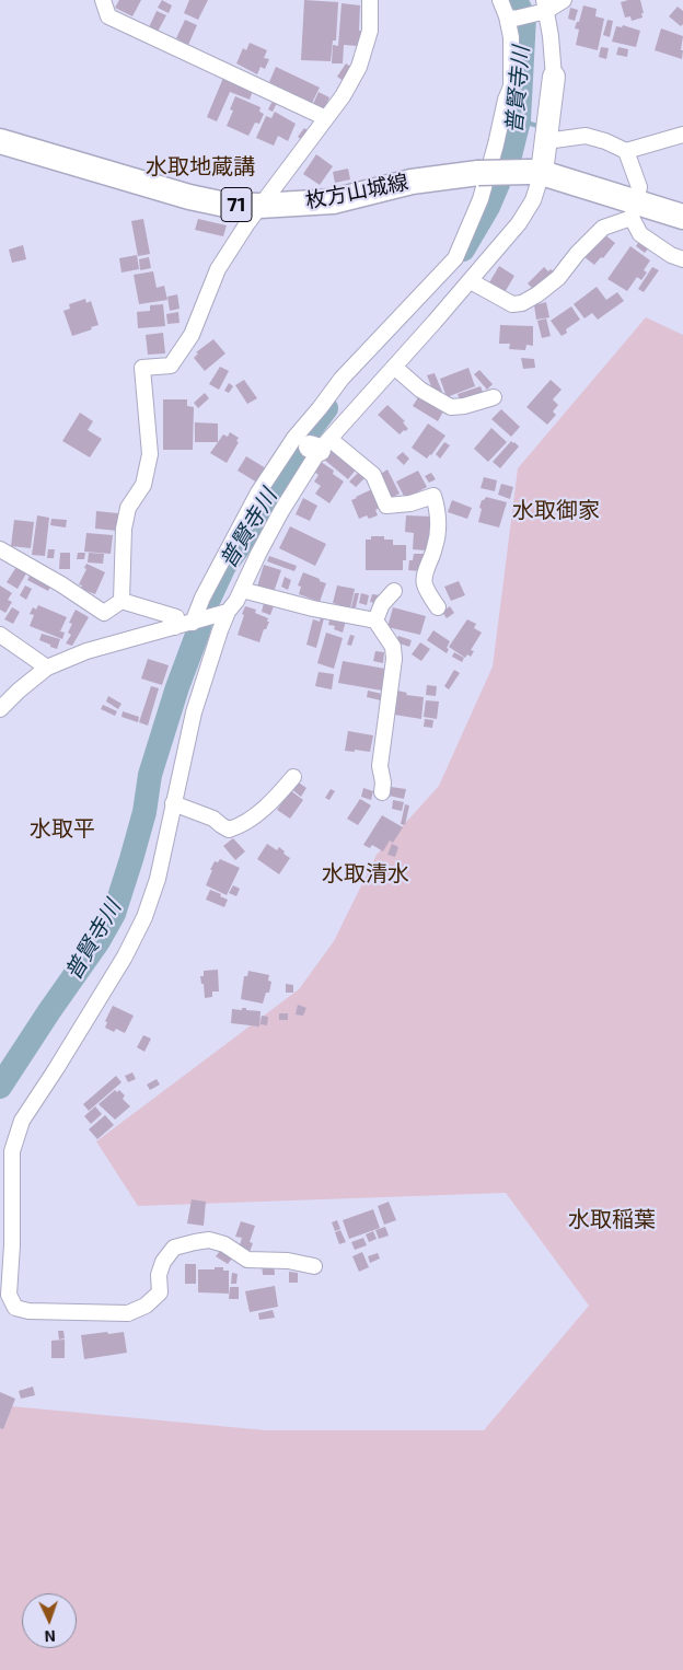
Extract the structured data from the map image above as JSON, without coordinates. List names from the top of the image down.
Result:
{
  "streets": {
    "main road": ["枚方山城線", "71"]
  },
  "districts": [
    "水取地蔵講",
    "水取御家",
    "水取平",
    "水取清水",
    "水取稲葉"
  ],
  "water": ["普賢寺川"],
  "north": "bottom"
}
